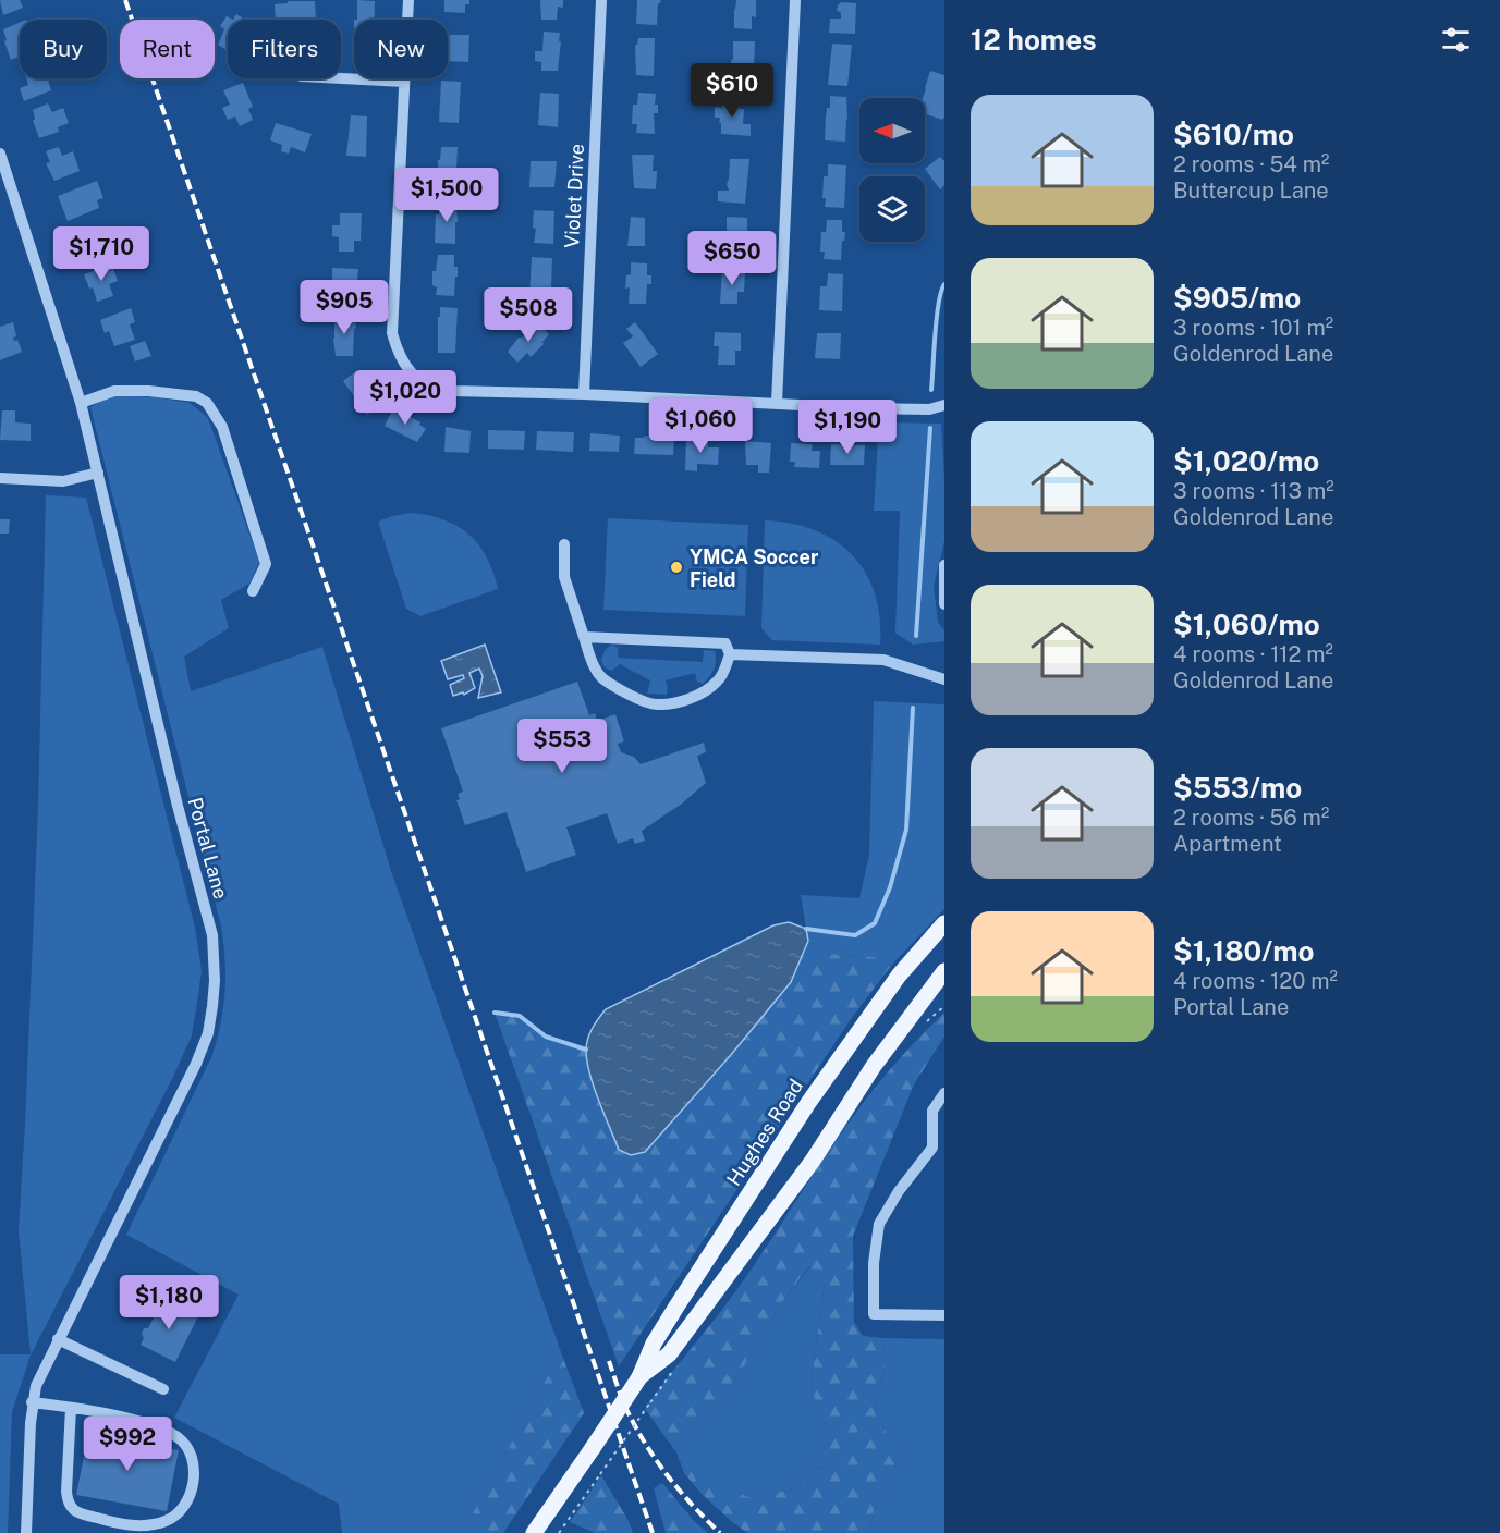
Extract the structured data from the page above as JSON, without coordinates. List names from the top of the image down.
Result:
{
  "streets": {
    "main road": ["Hughes Road"],
    "street": ["Violet Drive", "Portal Lane"]
  },
  "places": ["YMCA Soccer Field"],
  "north": "left",
  "page": {
    "heading": "12 homes",
    "chip": [
      "Buy",
      "Rent",
      "Filters",
      "New"
    ],
    "price": [
      "$610",
      "$1,500",
      "$1,710",
      "$650",
      "$905",
      "$508",
      "$1,020",
      "$1,060",
      "$1,190",
      "$553",
      "$1,180",
      "$992"
    ],
    "list": [
      {
        "name": "$610/mo",
        "note": "2 rooms · 54 m² · Buttercup Lane"
      },
      {
        "name": "$905/mo",
        "note": "3 rooms · 101 m² · Goldenrod Lane"
      },
      {
        "name": "$1,020/mo",
        "note": "3 rooms · 113 m² · Goldenrod Lane"
      },
      {
        "name": "$1,060/mo",
        "note": "4 rooms · 112 m² · Goldenrod Lane"
      },
      {
        "name": "$553/mo",
        "note": "2 rooms · 56 m² · Apartment"
      },
      {
        "name": "$1,180/mo",
        "note": "4 rooms · 120 m² · Portal Lane"
      }
    ]
  }
}
